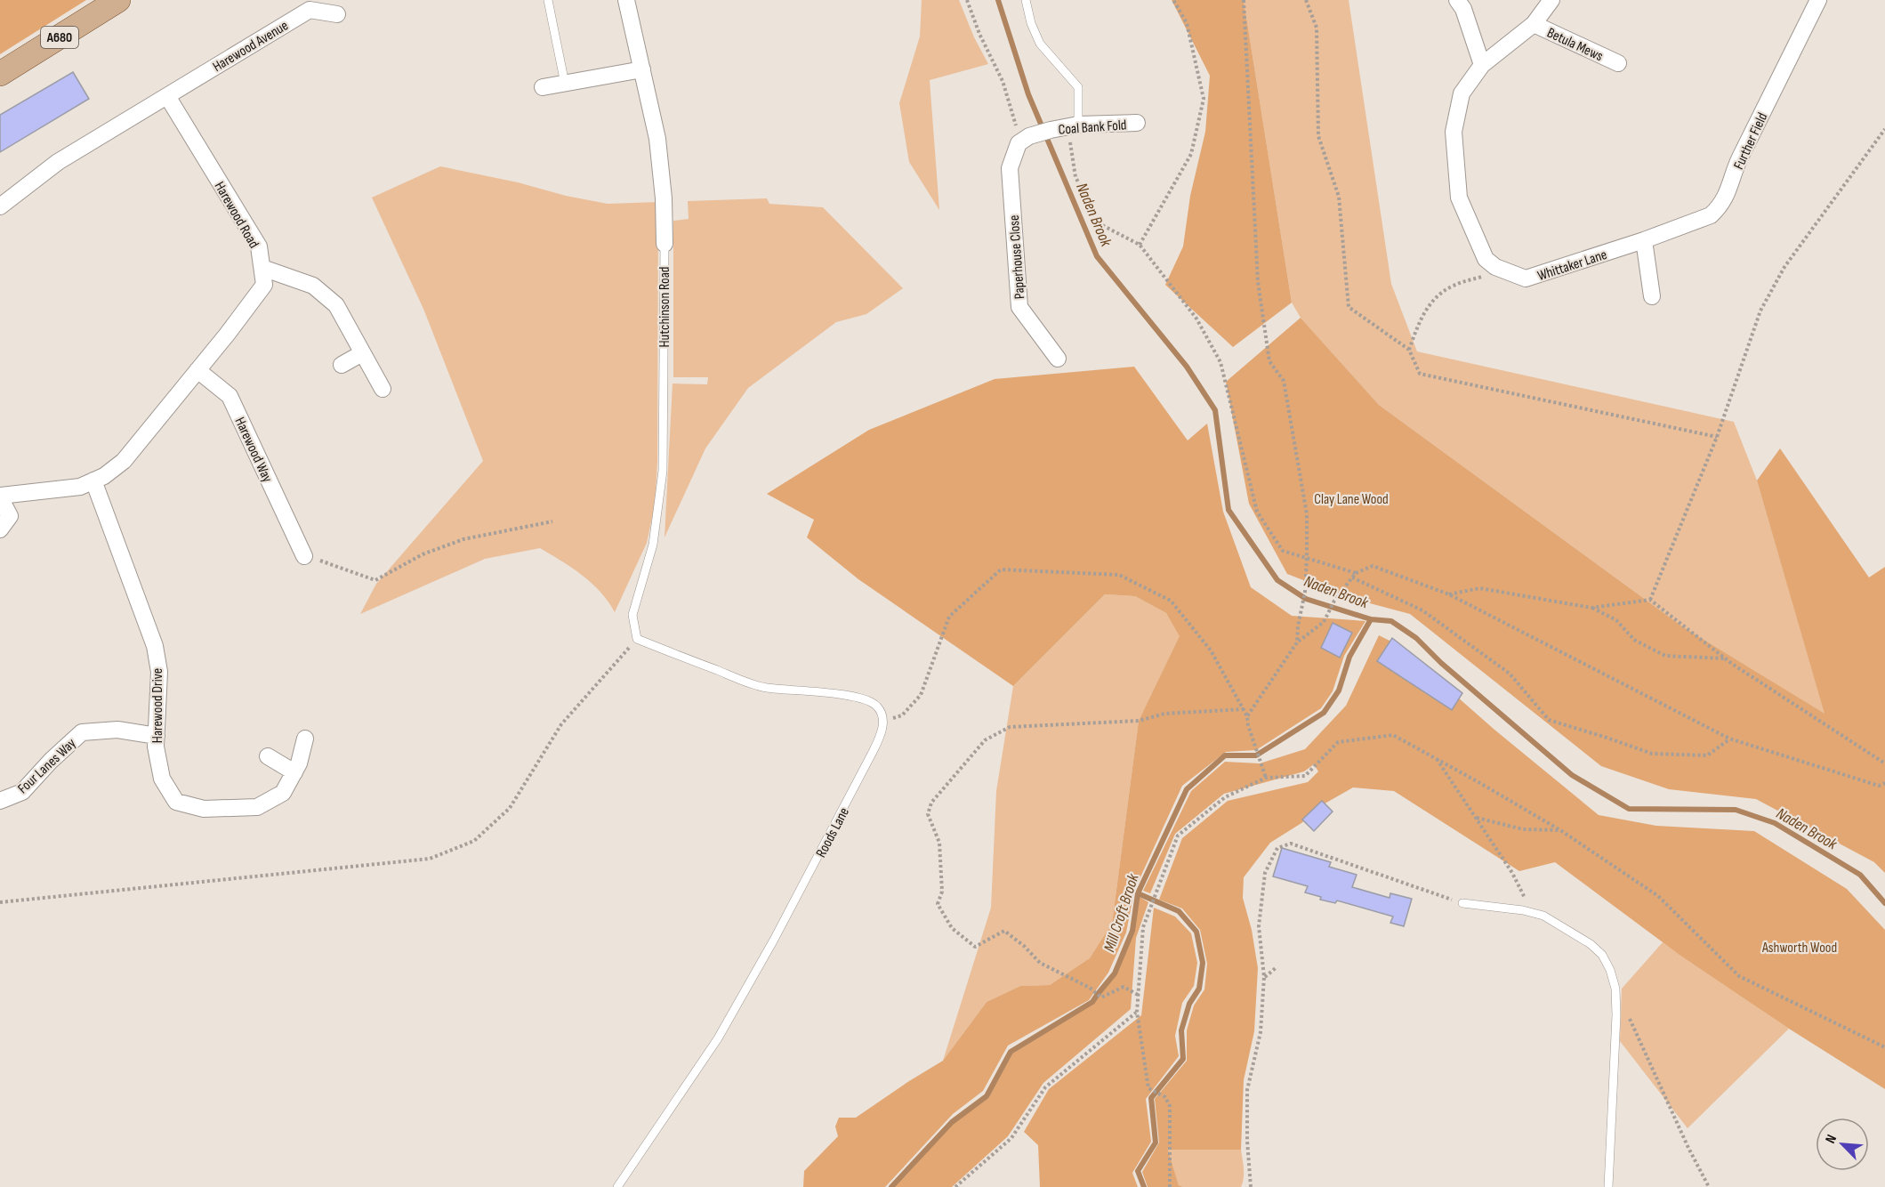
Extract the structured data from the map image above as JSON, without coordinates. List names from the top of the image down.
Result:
{
  "streets": {
    "main road": ["A680"],
    "street": [
      "Betula Mews",
      "Harewood Avenue",
      "Coal Bank Fold",
      "Further Field",
      "Harewood Road",
      "Paperhouse Close",
      "Whittaker Lane",
      "Hutchinson Road",
      "Harewood Way",
      "Harewood Drive",
      "Four Lanes Way"
    ],
    "lane": ["Roods Lane"]
  },
  "crossings": [
    ["Harewood Avenue", "Harewood Road"],
    ["Coal Bank Fold", "Paperhouse Close"],
    ["Further Field", "Whittaker Lane"],
    ["Harewood Road", "Harewood Way"],
    ["Harewood Road", "Harewood Drive"],
    ["Harewood Drive", "Four Lanes Way"]
  ],
  "water": ["Naden Brook", "Mill Croft Brook"],
  "parks": ["Clay Lane Wood", "Ashworth Wood"],
  "north": "top left"
}
